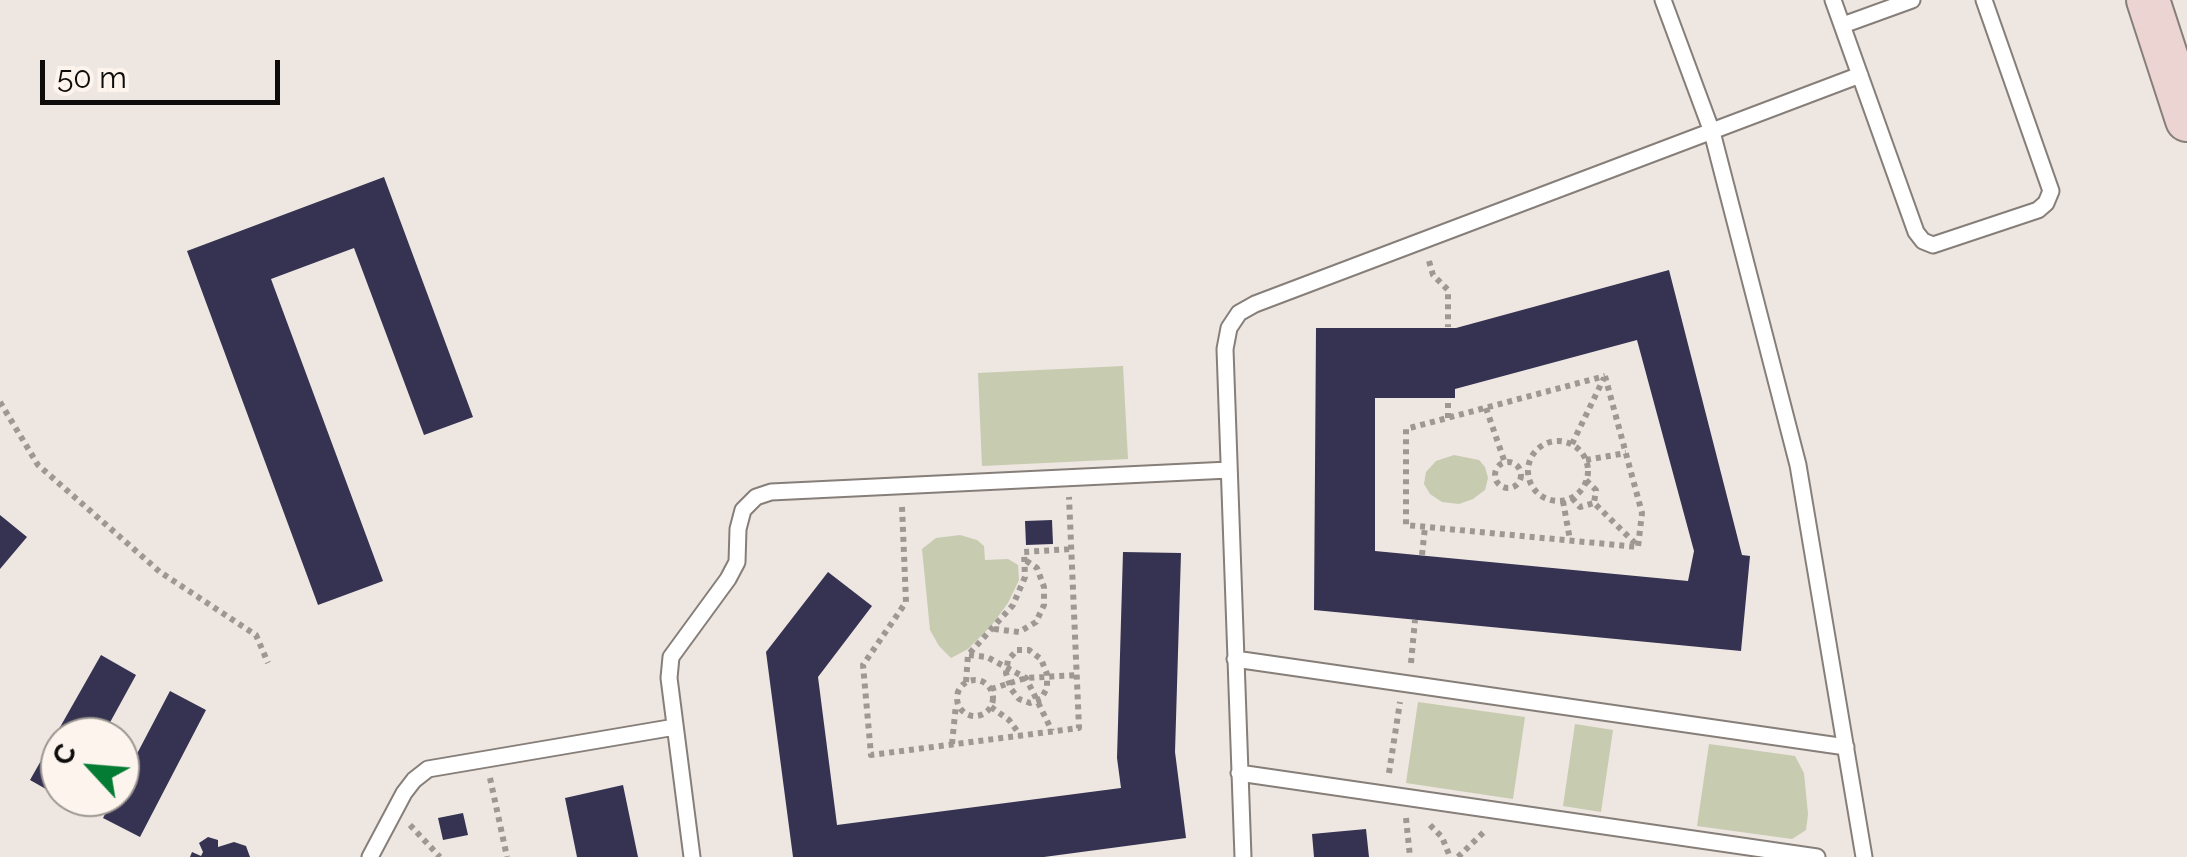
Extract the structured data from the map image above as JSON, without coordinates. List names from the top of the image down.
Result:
{
  "scale_bar": "50 m",
  "north": "top left"
}
